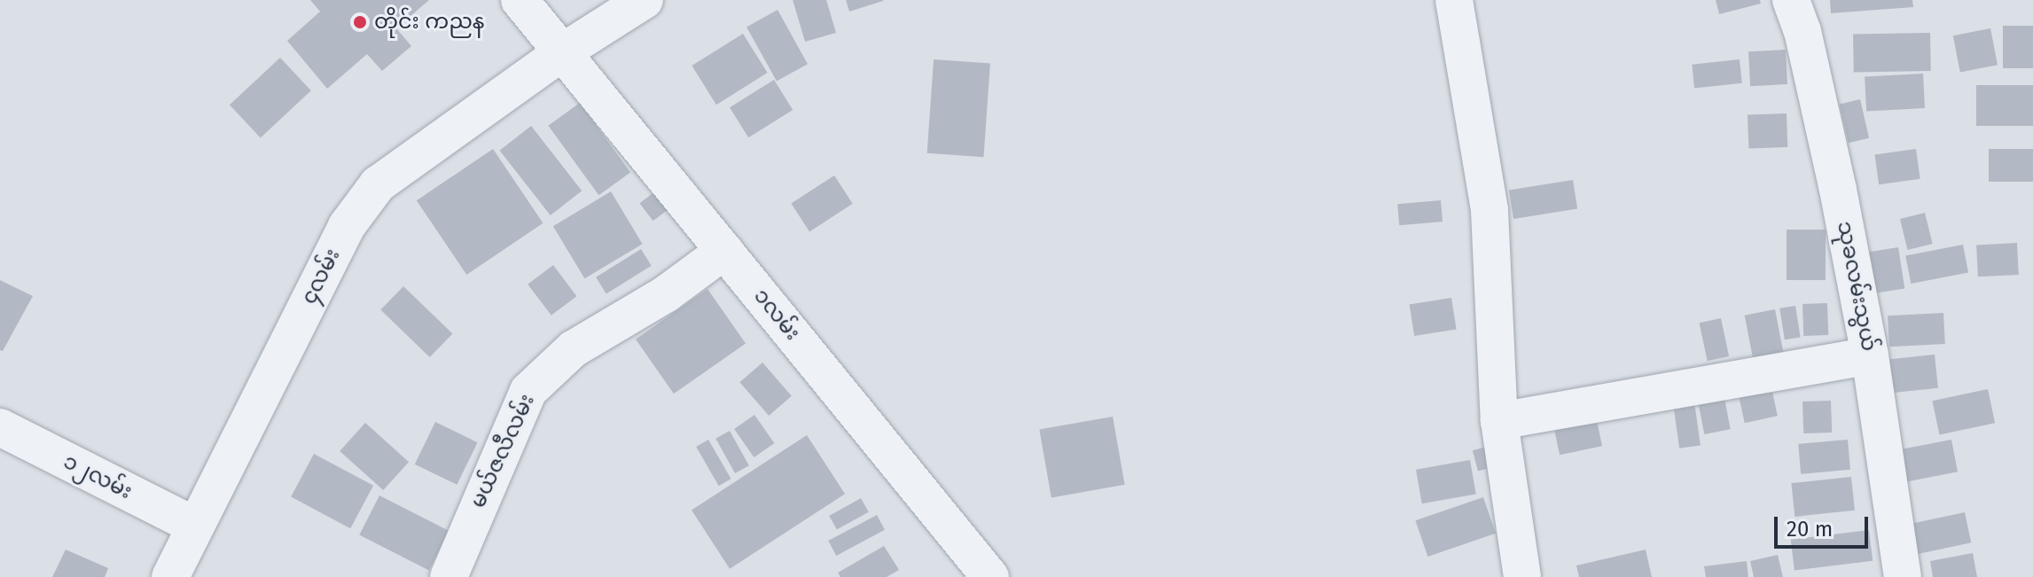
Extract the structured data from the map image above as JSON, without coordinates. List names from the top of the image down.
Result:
{
  "streets": {
    "street": [
      "၄လမ်း",
      "သုခလမ်းသွယ်",
      "၁လမ်း",
      "မယ်ဇလီလမ်း",
      "၁၂လမ်း"
    ]
  },
  "crossings": [
    ["၄လမ်း", "၁လမ်း"],
    ["၄လမ်း", "၁၂လမ်း"],
    ["၁လမ်း", "မယ်ဇလီလမ်း"]
  ],
  "places": ["တိုင်း ကညန"],
  "scale_bar": "20 m"
}
